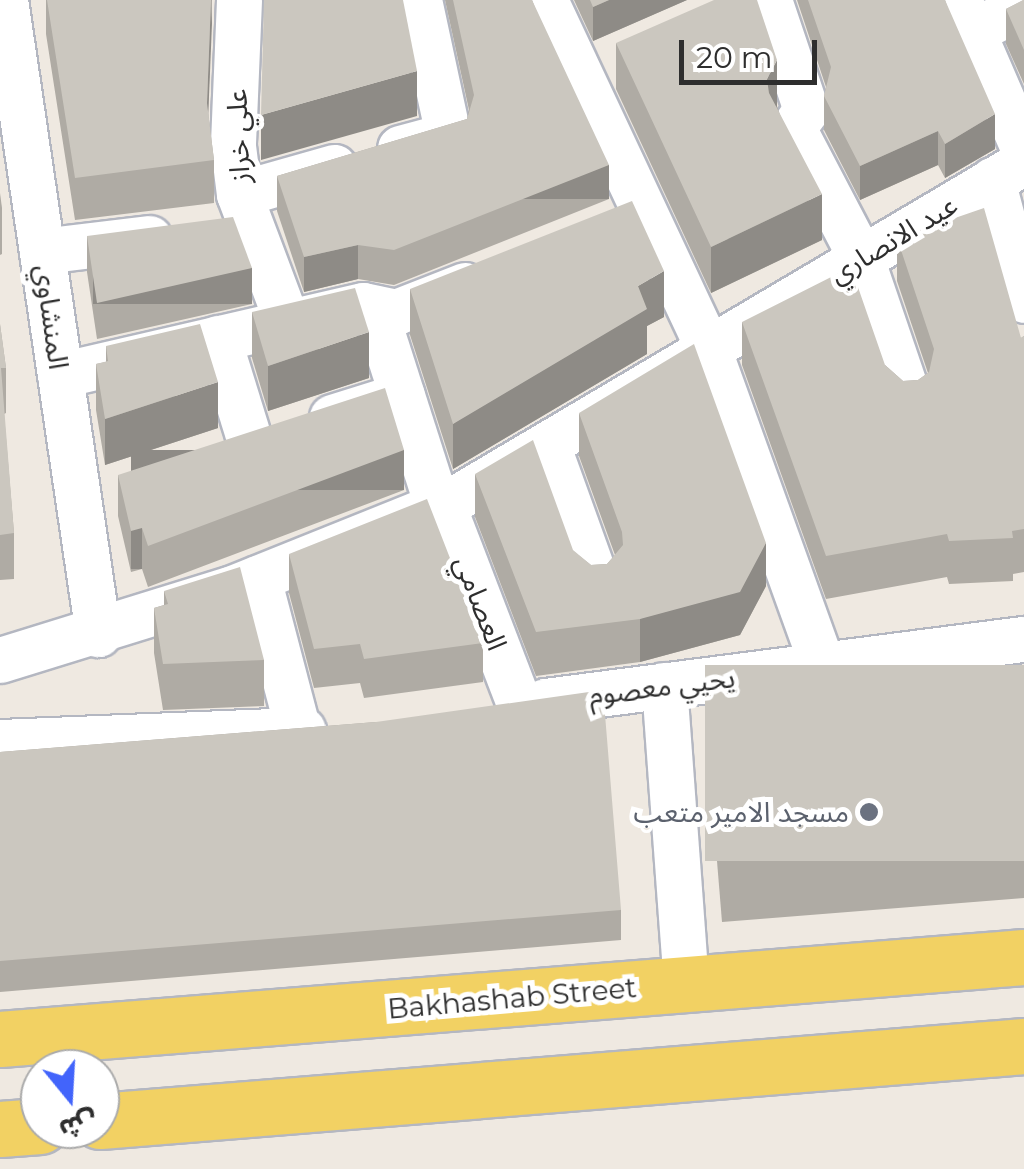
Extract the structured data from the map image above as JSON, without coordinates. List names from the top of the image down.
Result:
{
  "streets": {
    "main road": ["Bakhashab Street"],
    "street": [
      "علي خراز",
      "عيد الانصاري",
      "المنشاوي",
      "العصامي",
      "يحيي معصوم"
    ]
  },
  "crossings": [
    ["عيد الانصاري", "المنشاوي"],
    ["عيد الانصاري", "العصامي"],
    ["العصامي", "يحيي معصوم"]
  ],
  "places": ["مسجد الامير متعب"],
  "scale_bar": "20 m",
  "north": "bottom"
}
